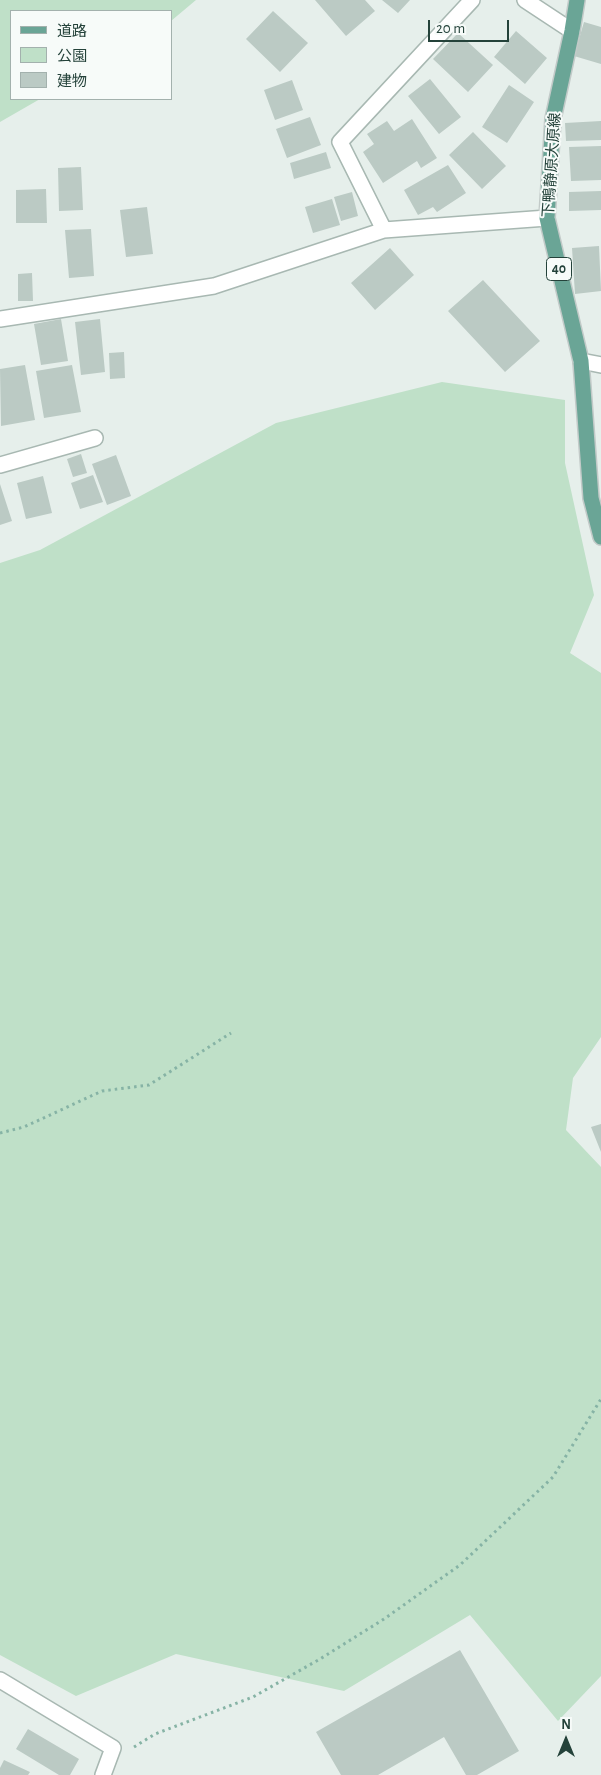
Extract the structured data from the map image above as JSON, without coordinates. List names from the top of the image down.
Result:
{
  "streets": {
    "main road": ["下鴨静原大原線", "40"]
  },
  "legend": ["道路", "公園", "建物"],
  "scale_bar": "20 m",
  "north": "top"
}
